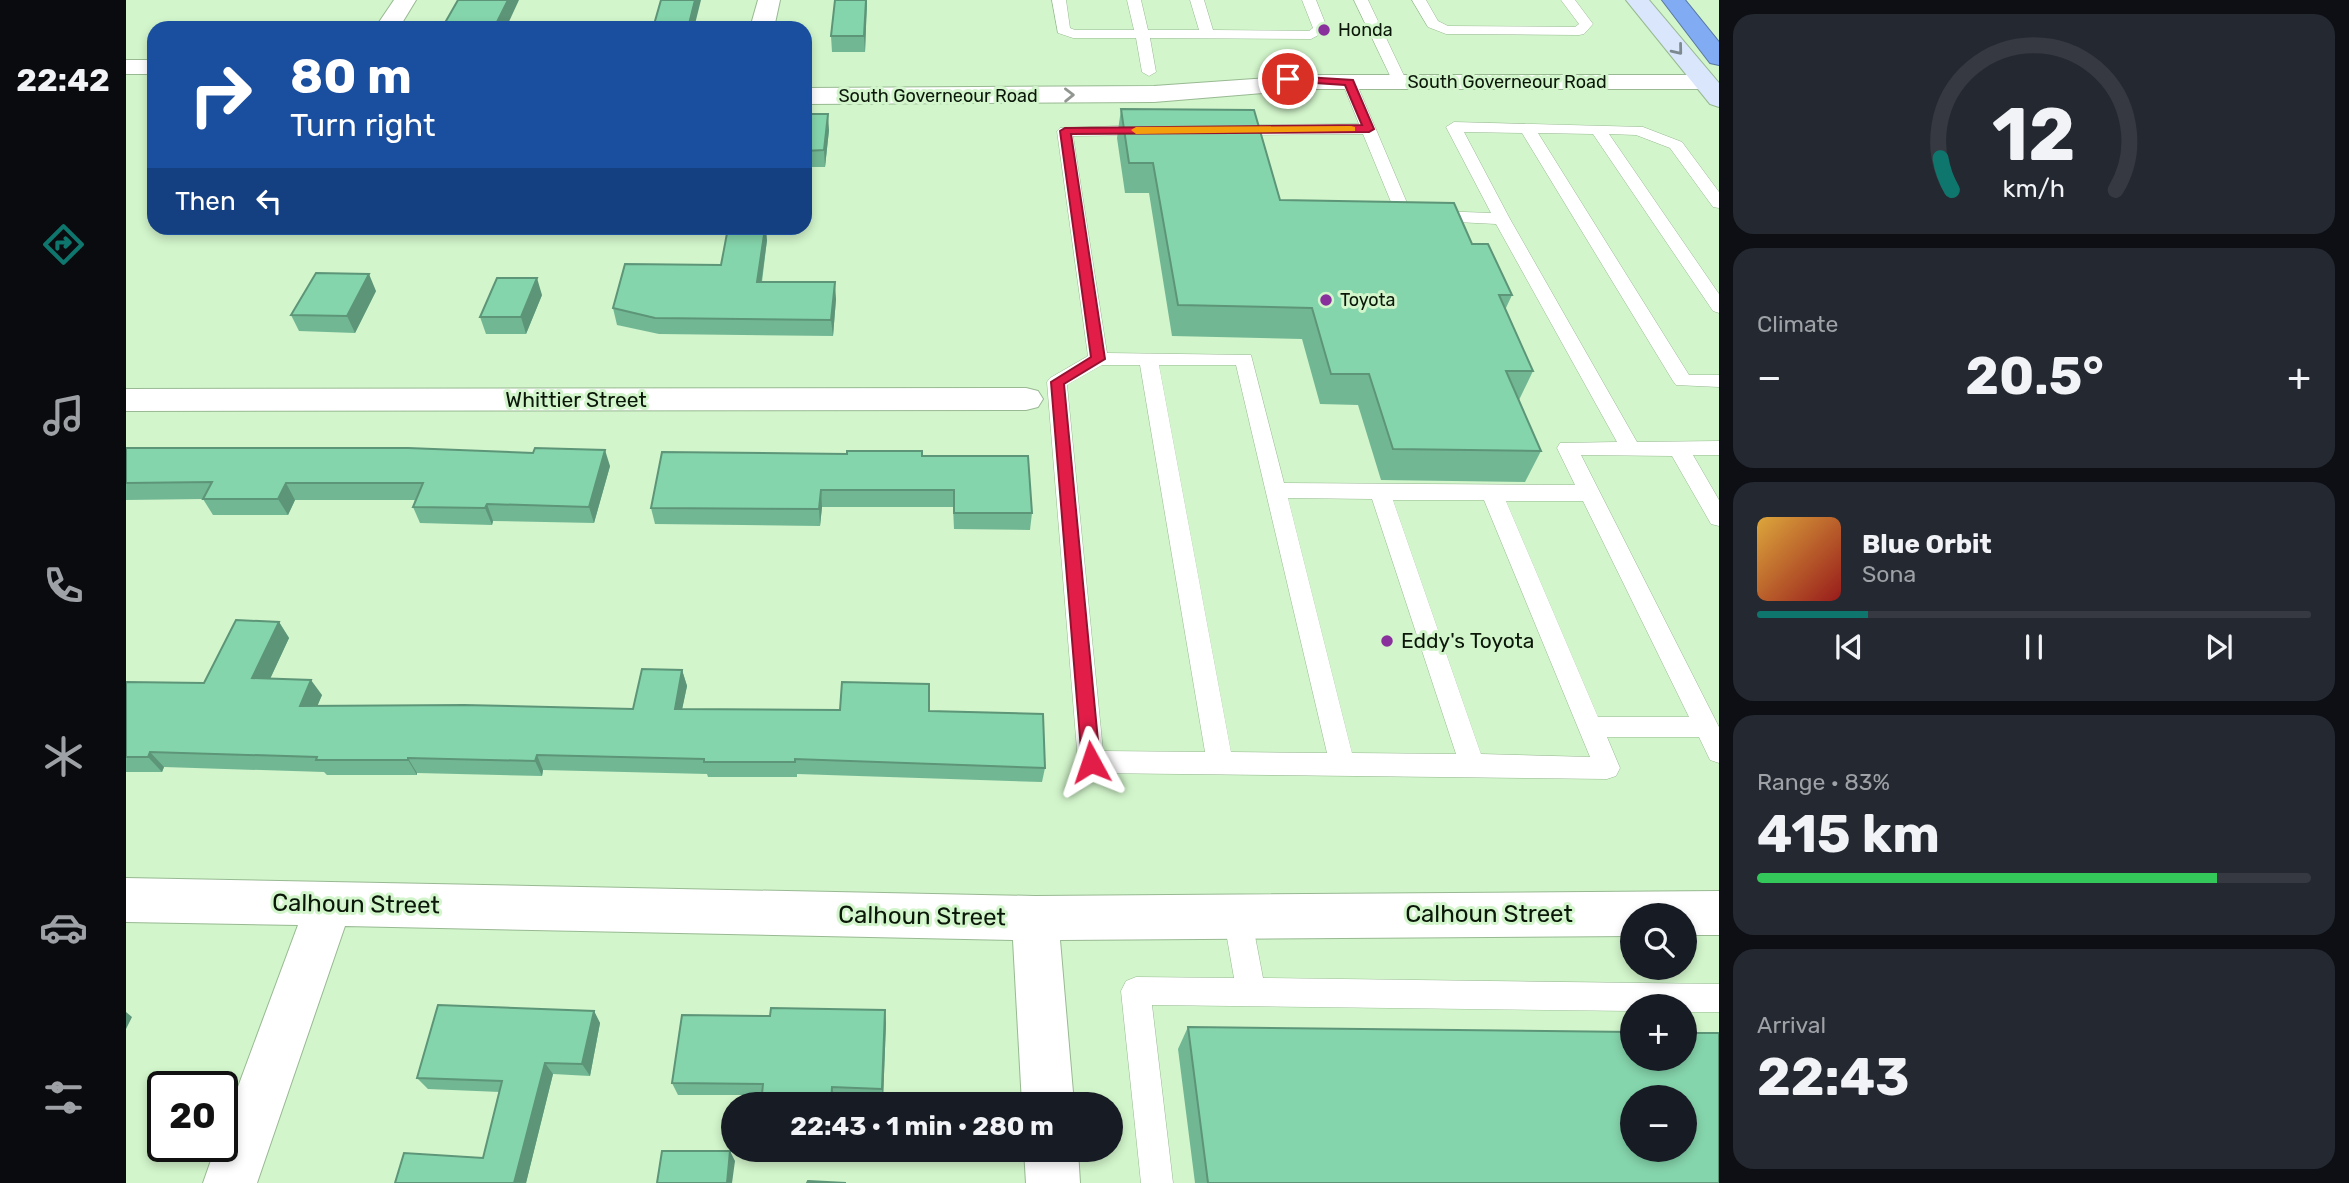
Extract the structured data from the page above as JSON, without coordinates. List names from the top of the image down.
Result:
{
  "streets": {
    "street": ["South Governeour Road", "Whittier Street", "Calhoun Street"]
  },
  "places": ["Honda", "Toyota", "Eddy's Toyota"],
  "page": {
    "tabs": "22:42",
    "turn": ["80 m", "Turn right"],
    "then": "Then",
    "tile": [
      "Climate",
      ["Range · 83%", "415 km"],
      ["Arrival", "22:43"]
    ],
    "heat": ["−", "20.5°", "+"],
    "song": ["Blue Orbit", "Sona"],
    "map_buttons": ["+", "−"],
    "limit": "20",
    "trip": "22:43 · 1 min · 280 m",
    "gauge": ["12", "km/h"]
  }
}
